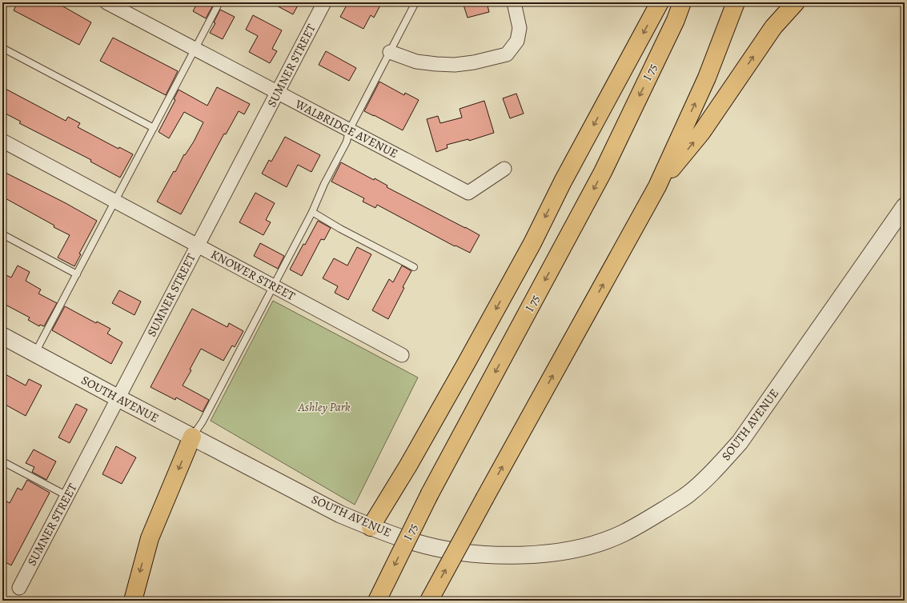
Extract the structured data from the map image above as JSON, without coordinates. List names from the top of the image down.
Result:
{
  "streets": {
    "highway": ["I 75"],
    "street": [
      "SUMNER STREET",
      "WALBRIDGE AVENUE",
      "KNOWER STREET",
      "SOUTH AVENUE"
    ]
  },
  "crossings": [
    ["SUMNER STREET", "WALBRIDGE AVENUE"],
    ["SUMNER STREET", "KNOWER STREET"],
    ["SUMNER STREET", "SOUTH AVENUE"]
  ],
  "parks": ["Ashley Park"]
}
